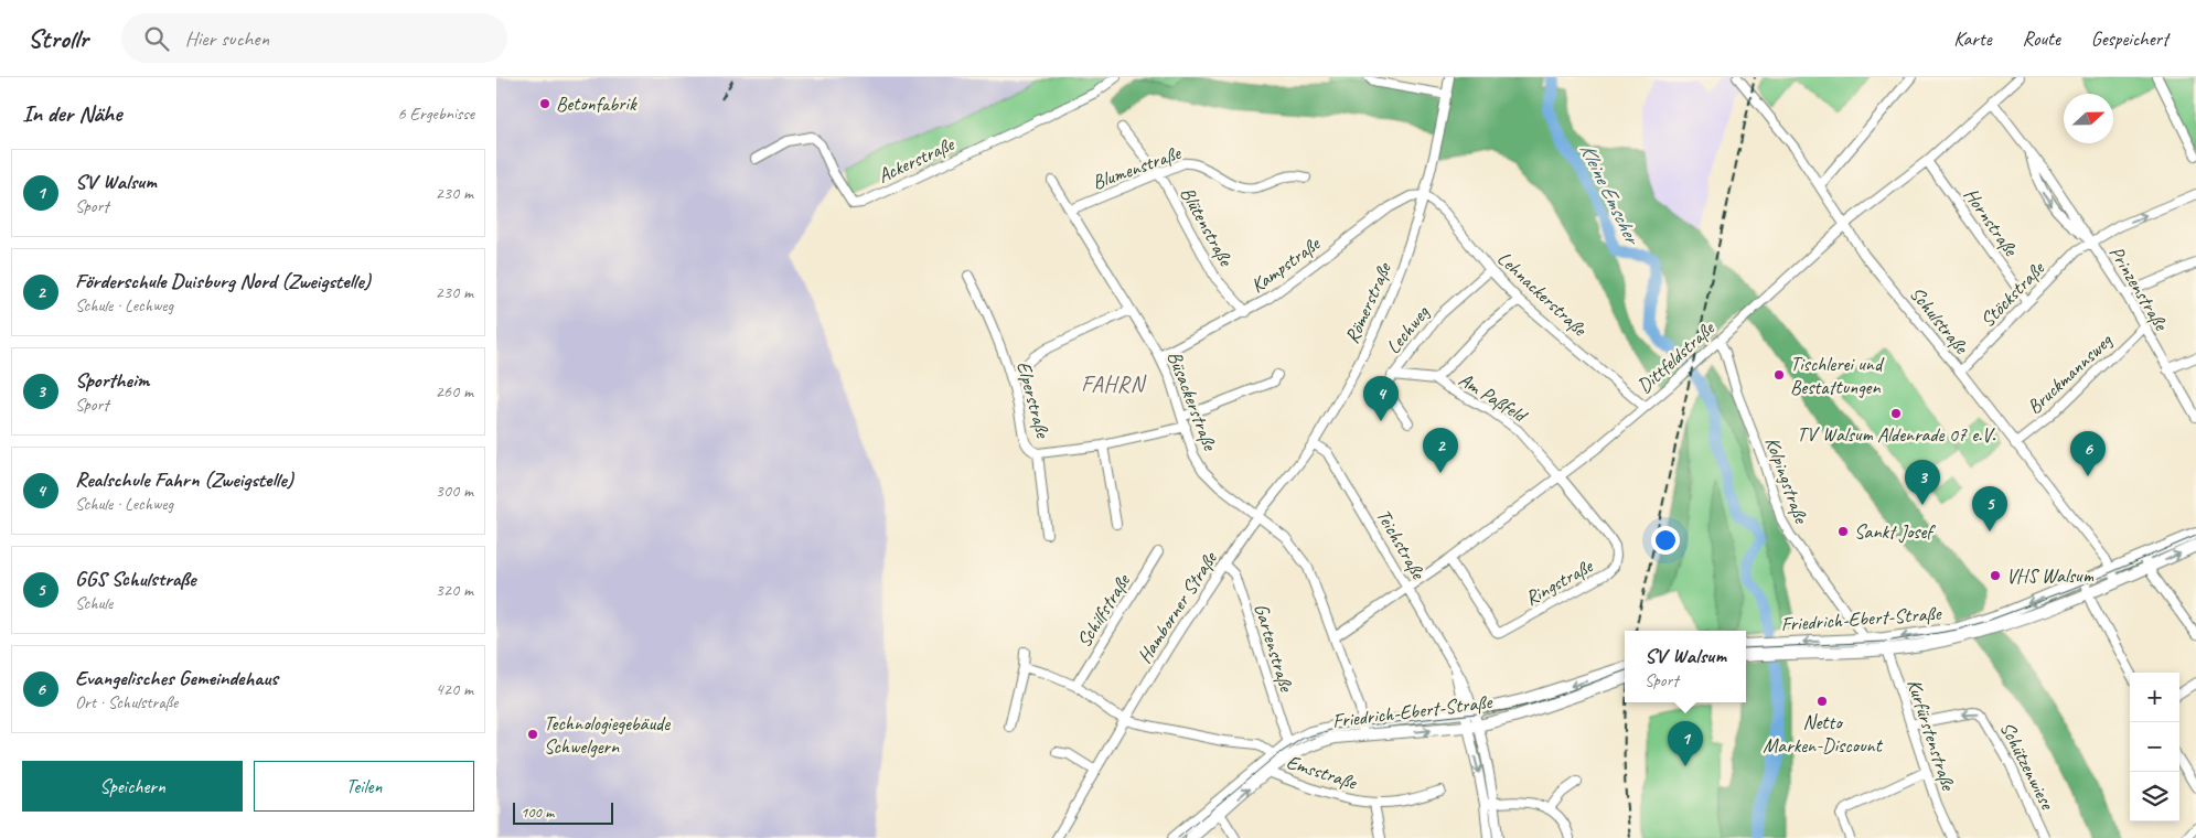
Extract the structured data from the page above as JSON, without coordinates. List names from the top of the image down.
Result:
{
  "streets": {
    "main road": ["Friedrich-Ebert-Straße"],
    "street": [
      "Ackerstraße",
      "Blumenstraße",
      "Hornstraße",
      "Blütenstraße",
      "Kampstraße",
      "Prinzenstraße",
      "Lehnackerstraße",
      "Stöckstraße",
      "Römerstraße",
      "Schulstraße",
      "Lechweg",
      "Dittfeldstraße",
      "Bruckmannsweg",
      "Am Paßfeld",
      "Elperstraße",
      "Büsackerstraße",
      "Kolpingstraße",
      "Teichstraße",
      "Ringstraße",
      "Hamborner Straße",
      "Schilfstraße",
      "Gartenstraße",
      "Kurfürstenstraße",
      "Schützenwiese",
      "Emsstraße"
    ]
  },
  "crossings": [
    ["Blumenstraße", "Blütenstraße"],
    ["Blumenstraße", "Büsackerstraße"],
    ["Hornstraße", "Stöckstraße"],
    ["Hornstraße", "Dittfeldstraße"],
    ["Blütenstraße", "Kampstraße"],
    ["Kampstraße", "Lehnackerstraße"],
    ["Kampstraße", "Römerstraße"],
    ["Kampstraße", "Büsackerstraße"],
    ["Prinzenstraße", "Stöckstraße"],
    ["Prinzenstraße", "Dittfeldstraße"],
    ["Prinzenstraße", "Bruckmannsweg"],
    ["Lehnackerstraße", "Römerstraße"],
    ["Lehnackerstraße", "Lechweg"],
    ["Lehnackerstraße", "Dittfeldstraße"],
    ["Stöckstraße", "Schulstraße"],
    ["Römerstraße", "Büsackerstraße"],
    ["Römerstraße", "Teichstraße"],
    ["Römerstraße", "Hamborner Straße"],
    ["Schulstraße", "Dittfeldstraße"],
    ["Schulstraße", "Bruckmannsweg"],
    ["Schulstraße", "Friedrich-Ebert-Straße"],
    ["Lechweg", "Am Paßfeld"],
    ["Dittfeldstraße", "Am Paßfeld"],
    ["Dittfeldstraße", "Büsackerstraße"],
    ["Dittfeldstraße", "Kolpingstraße"],
    ["Dittfeldstraße", "Teichstraße"],
    ["Dittfeldstraße", "Ringstraße"],
    ["Am Paßfeld", "Ringstraße"],
    ["Büsackerstraße", "Hamborner Straße"],
    ["Büsackerstraße", "Friedrich-Ebert-Straße"],
    ["Kolpingstraße", "Friedrich-Ebert-Straße"],
    ["Teichstraße", "Friedrich-Ebert-Straße"],
    ["Hamborner Straße", "Gartenstraße"],
    ["Friedrich-Ebert-Straße", "Gartenstraße"],
    ["Friedrich-Ebert-Straße", "Kurfürstenstraße"],
    ["Friedrich-Ebert-Straße", "Emsstraße"],
    ["Kurfürstenstraße", "Schützenwiese"]
  ],
  "one_way": ["Schützenwiese"],
  "districts": ["FAHRN"],
  "water": ["Kleine Emscher"],
  "places": [
    "Betonfabrik",
    "Tischlerei und Bestattungen",
    "TV Walsum Aldenrade 07 e.V.",
    "Sankt Josef",
    "VHS Walsum",
    "Netto Marken-Discount",
    "Technologiegebäude Schwelgern"
  ],
  "scale_bar": "100 m",
  "north": "right",
  "page": {
    "header": "Strollr",
    "search": "Hier suchen",
    "nav": ["Karte", "Route", "Gespeichert"],
    "heading": ["In der Nähe", "6 Ergebnisse"],
    "list": [
      {
        "mark": "1",
        "name": "SV Walsum",
        "note": "Sport",
        "value": "230 m"
      },
      {
        "mark": "2",
        "name": "Förderschule Duisburg Nord (Zweigstelle)",
        "note": "Schule · Lechweg",
        "value": "230 m"
      },
      {
        "mark": "3",
        "name": "Sportheim",
        "note": "Sport",
        "value": "260 m"
      },
      {
        "mark": "4",
        "name": "Realschule Fahrn (Zweigstelle)",
        "note": "Schule · Lechweg",
        "value": "300 m"
      },
      {
        "mark": "5",
        "name": "GGS Schulstraße",
        "note": "Schule",
        "value": "320 m"
      },
      {
        "mark": "6",
        "name": "Evangelisches Gemeindehaus",
        "note": "Ort · Schulstraße",
        "value": "420 m"
      }
    ],
    "pins": [
      "4",
      "2",
      "6",
      "3",
      "5",
      "1"
    ],
    "popup": ["SV Walsum", "Sport"],
    "map_buttons": ["+", "−"],
    "buttons": ["Speichern", "Teilen"],
    "scale": "100 m"
  }
}
